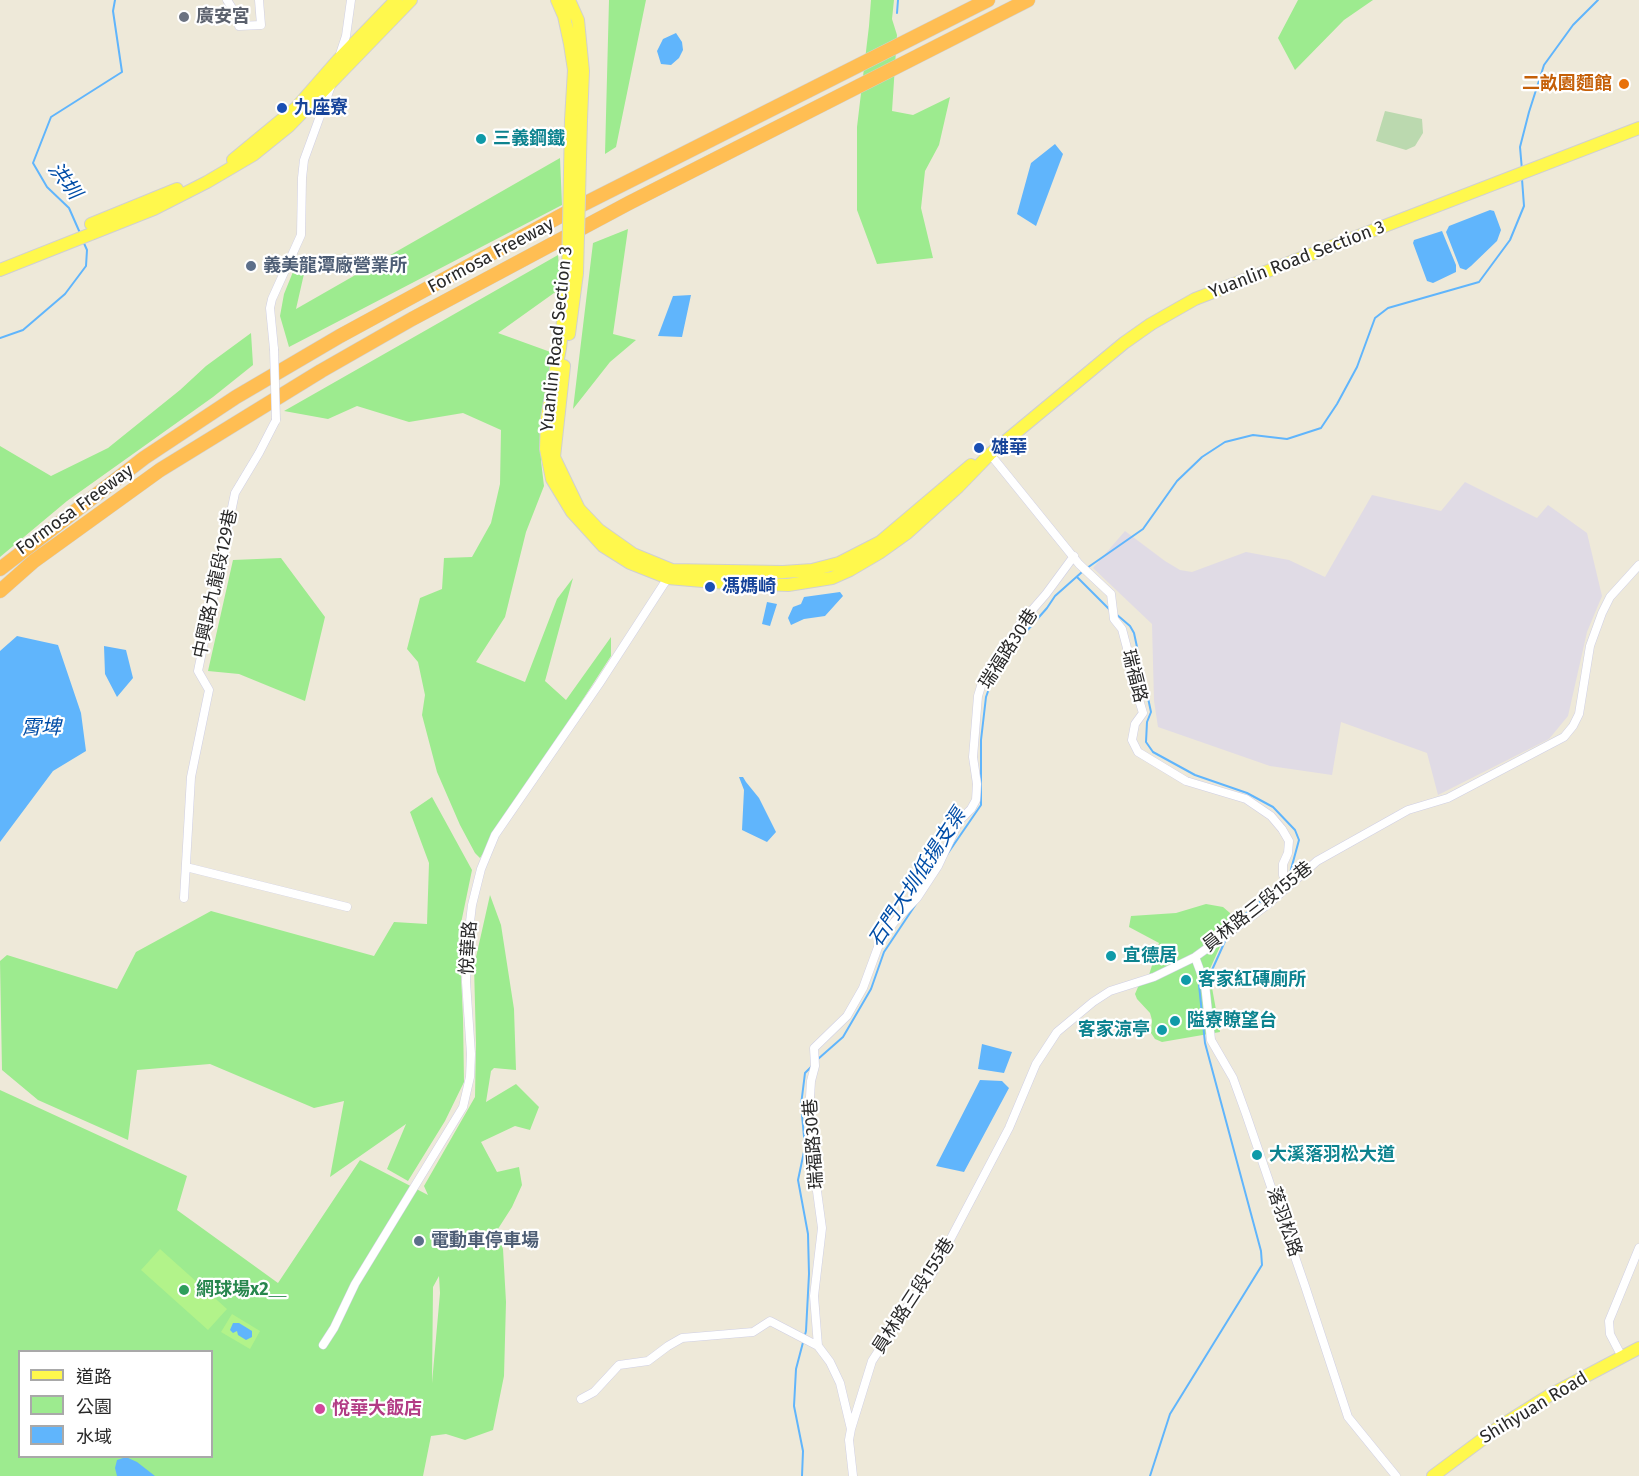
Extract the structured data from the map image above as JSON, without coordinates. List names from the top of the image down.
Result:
{
  "streets": {
    "highway": ["Formosa Freeway"],
    "main road": ["Yuanlin Road Section 3", "Shihyuan Road"],
    "street": [
      "中興路九龍段129巷",
      "瑞福路30巷",
      "瑞福路",
      "員林路三段155巷",
      "悅華路",
      "落羽松路"
    ]
  },
  "crossings": [
    ["Yuanlin Road Section 3", "瑞福路"],
    ["Yuanlin Road Section 3", "悅華路"],
    ["瑞福路30巷", "瑞福路"],
    ["瑞福路", "員林路三段155巷"],
    ["員林路三段155巷", "落羽松路"]
  ],
  "water": ["洪圳", "霄埤", "石門大圳低揚支渠"],
  "places": [
    "廣安宮",
    "二畝園麵館",
    "九座寮",
    "三義鋼鐵",
    "義美龍潭廠營業所",
    "雄華",
    "馮媽崎",
    "宜德居",
    "客家紅磚廁所",
    "隘寮瞭望台",
    "客家涼亭",
    "大溪落羽松大道",
    "電動車停車場",
    "網球場x2＿",
    "悅華大飯店"
  ],
  "legend": ["道路", "公園", "水域"]
}
